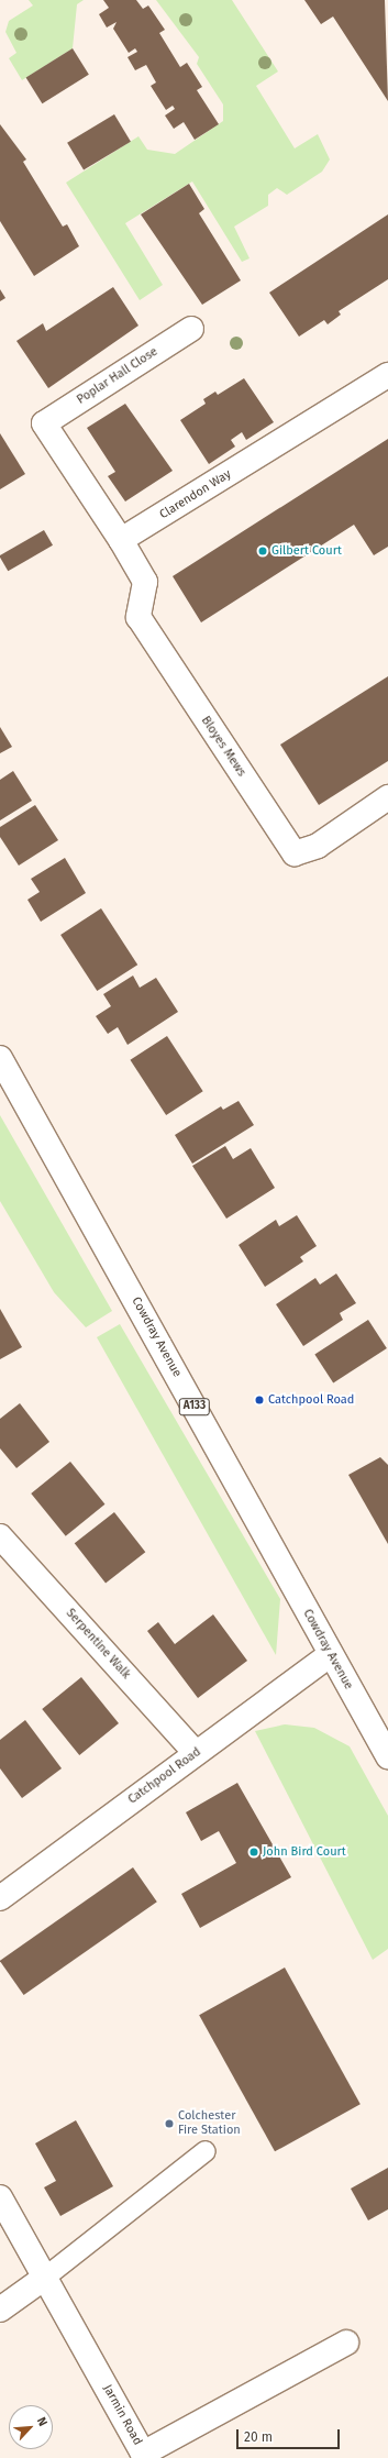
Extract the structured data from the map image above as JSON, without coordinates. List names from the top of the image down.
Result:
{
  "streets": {
    "street": [
      "Poplar Hall Close",
      "Clarendon Way",
      "Bloyes Mews",
      "Cowdray Avenue",
      "A133",
      "Serpentine Walk",
      "Catchpool Road",
      "Jarmin Road"
    ]
  },
  "crossings": [
    ["Poplar Hall Close", "Clarendon Way"],
    ["Poplar Hall Close", "Bloyes Mews"],
    ["Clarendon Way", "Bloyes Mews"],
    ["Cowdray Avenue", "Catchpool Road"],
    ["Serpentine Walk", "Catchpool Road"]
  ],
  "places": [
    "Gilbert Court",
    "Catchpool Road",
    "John Bird Court",
    "Colchester Fire Station"
  ],
  "scale_bar": "20 m",
  "north": "top right"
}
